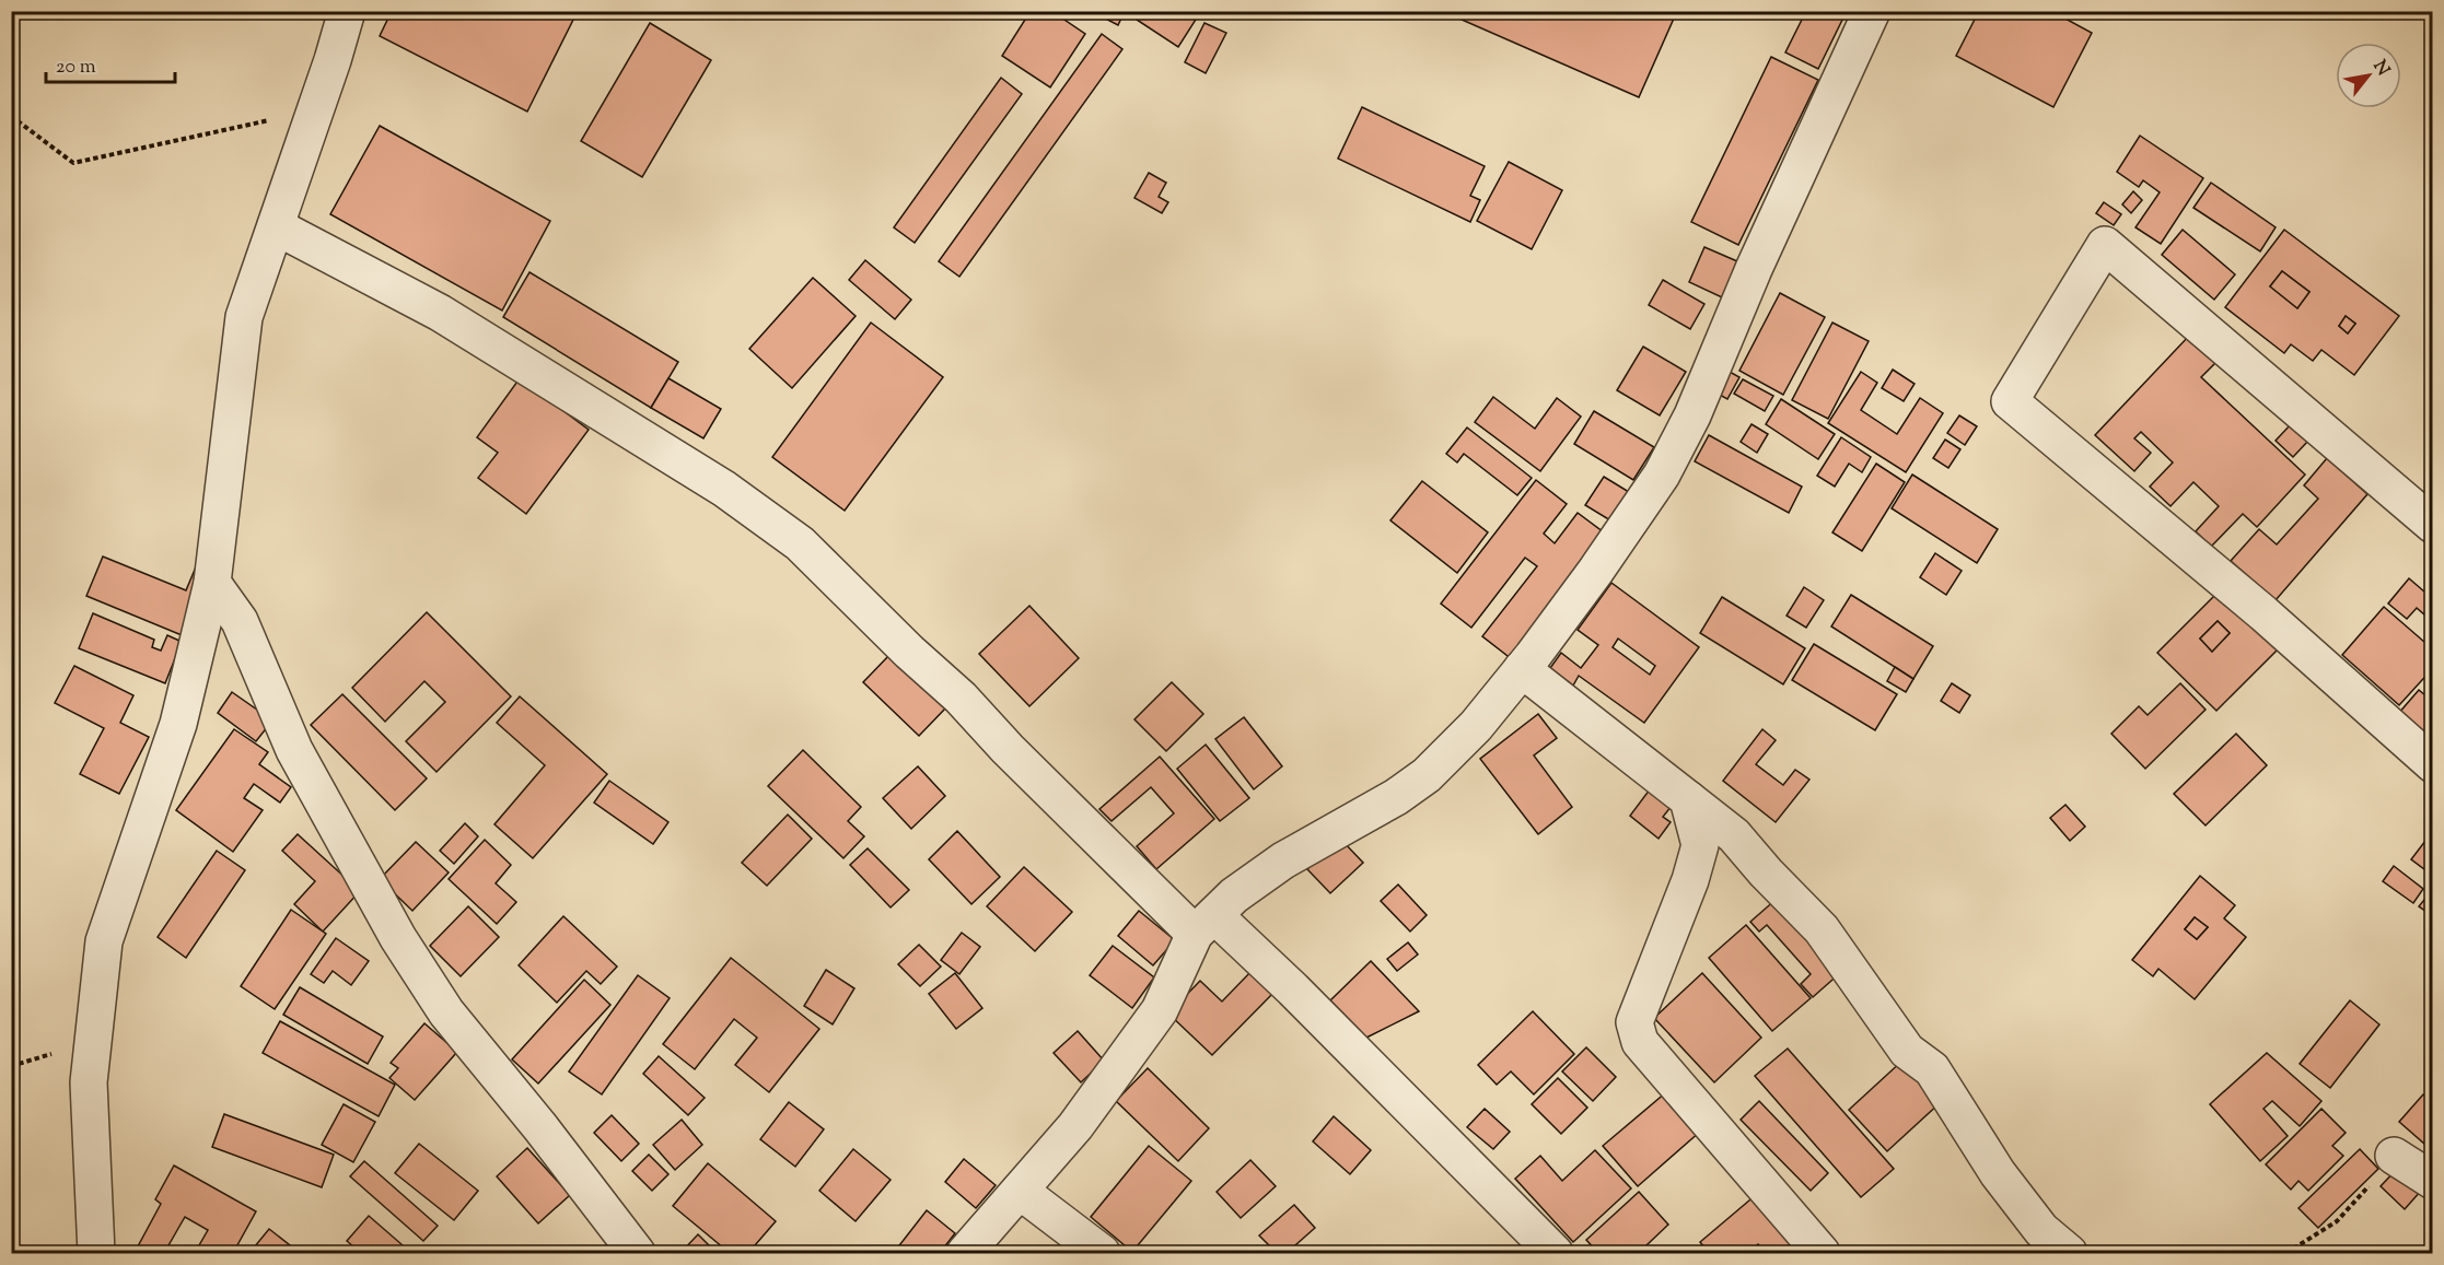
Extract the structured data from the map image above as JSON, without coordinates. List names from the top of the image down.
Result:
{
  "scale_bar": "20 m",
  "north": "top right"
}
